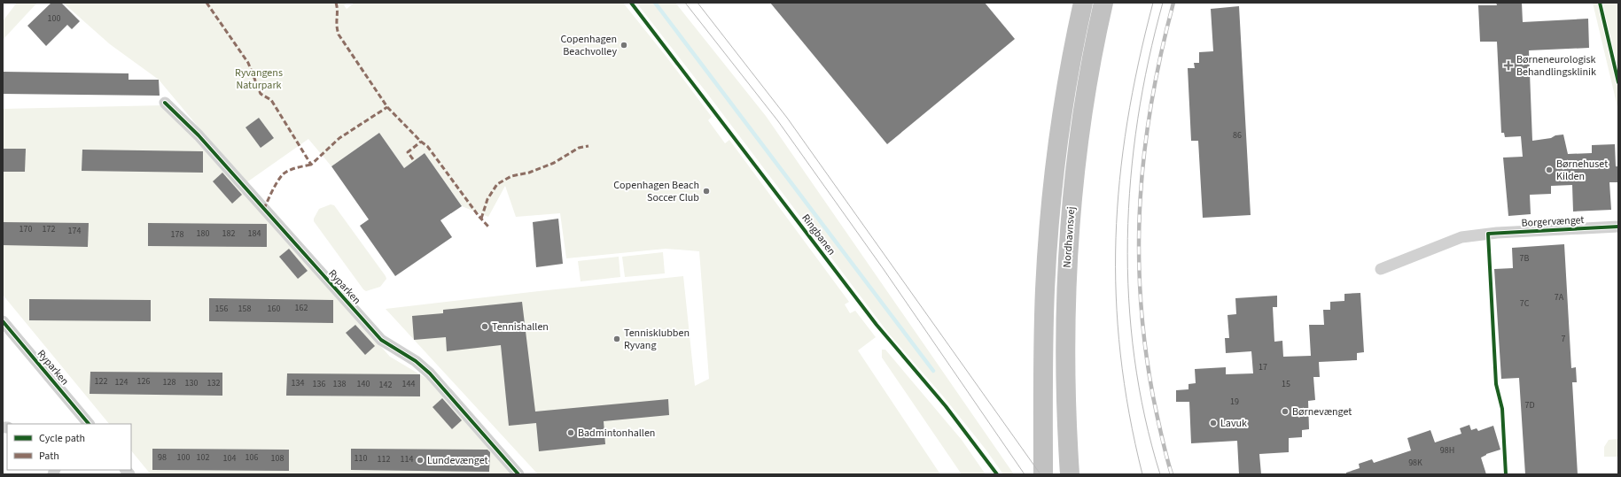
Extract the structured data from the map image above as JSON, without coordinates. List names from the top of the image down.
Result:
{
  "streets": {
    "highway": ["Nordhavnsvej"],
    "street": ["Borgervænget", "Ryparken"],
    "cycle path": ["Ringbanen"]
  },
  "parks": ["Ryvangens Naturpark"],
  "places": {
    "other": [
      "Copenhagen Beachvolley",
      "Børnehuset Kilden",
      "Copenhagen Beach Soccer Club",
      "Tennishallen",
      "Tennisklubben Ryvang",
      "Børnevænget",
      "Lavuk",
      "Badmintonhallen",
      "Lundevænget"
    ],
    "health": ["Børneneurologisk Behandlingsklinik"]
  },
  "house_numbers": [
    "100",
    "86",
    "170",
    "172",
    "174",
    "180",
    "182",
    "184",
    "178",
    "7B",
    "7A",
    "7C",
    "162",
    "156",
    "158",
    "160",
    "7",
    "17",
    "122",
    "126",
    "124",
    "128",
    "130",
    "132",
    "134",
    "136",
    "138",
    "140",
    "144",
    "15",
    "142",
    "19",
    "7D",
    "98H",
    "98",
    "100",
    "102",
    "106",
    "104",
    "108",
    "110",
    "112",
    "114",
    "98K"
  ],
  "legend": ["Cycle path", "Path"]
}
